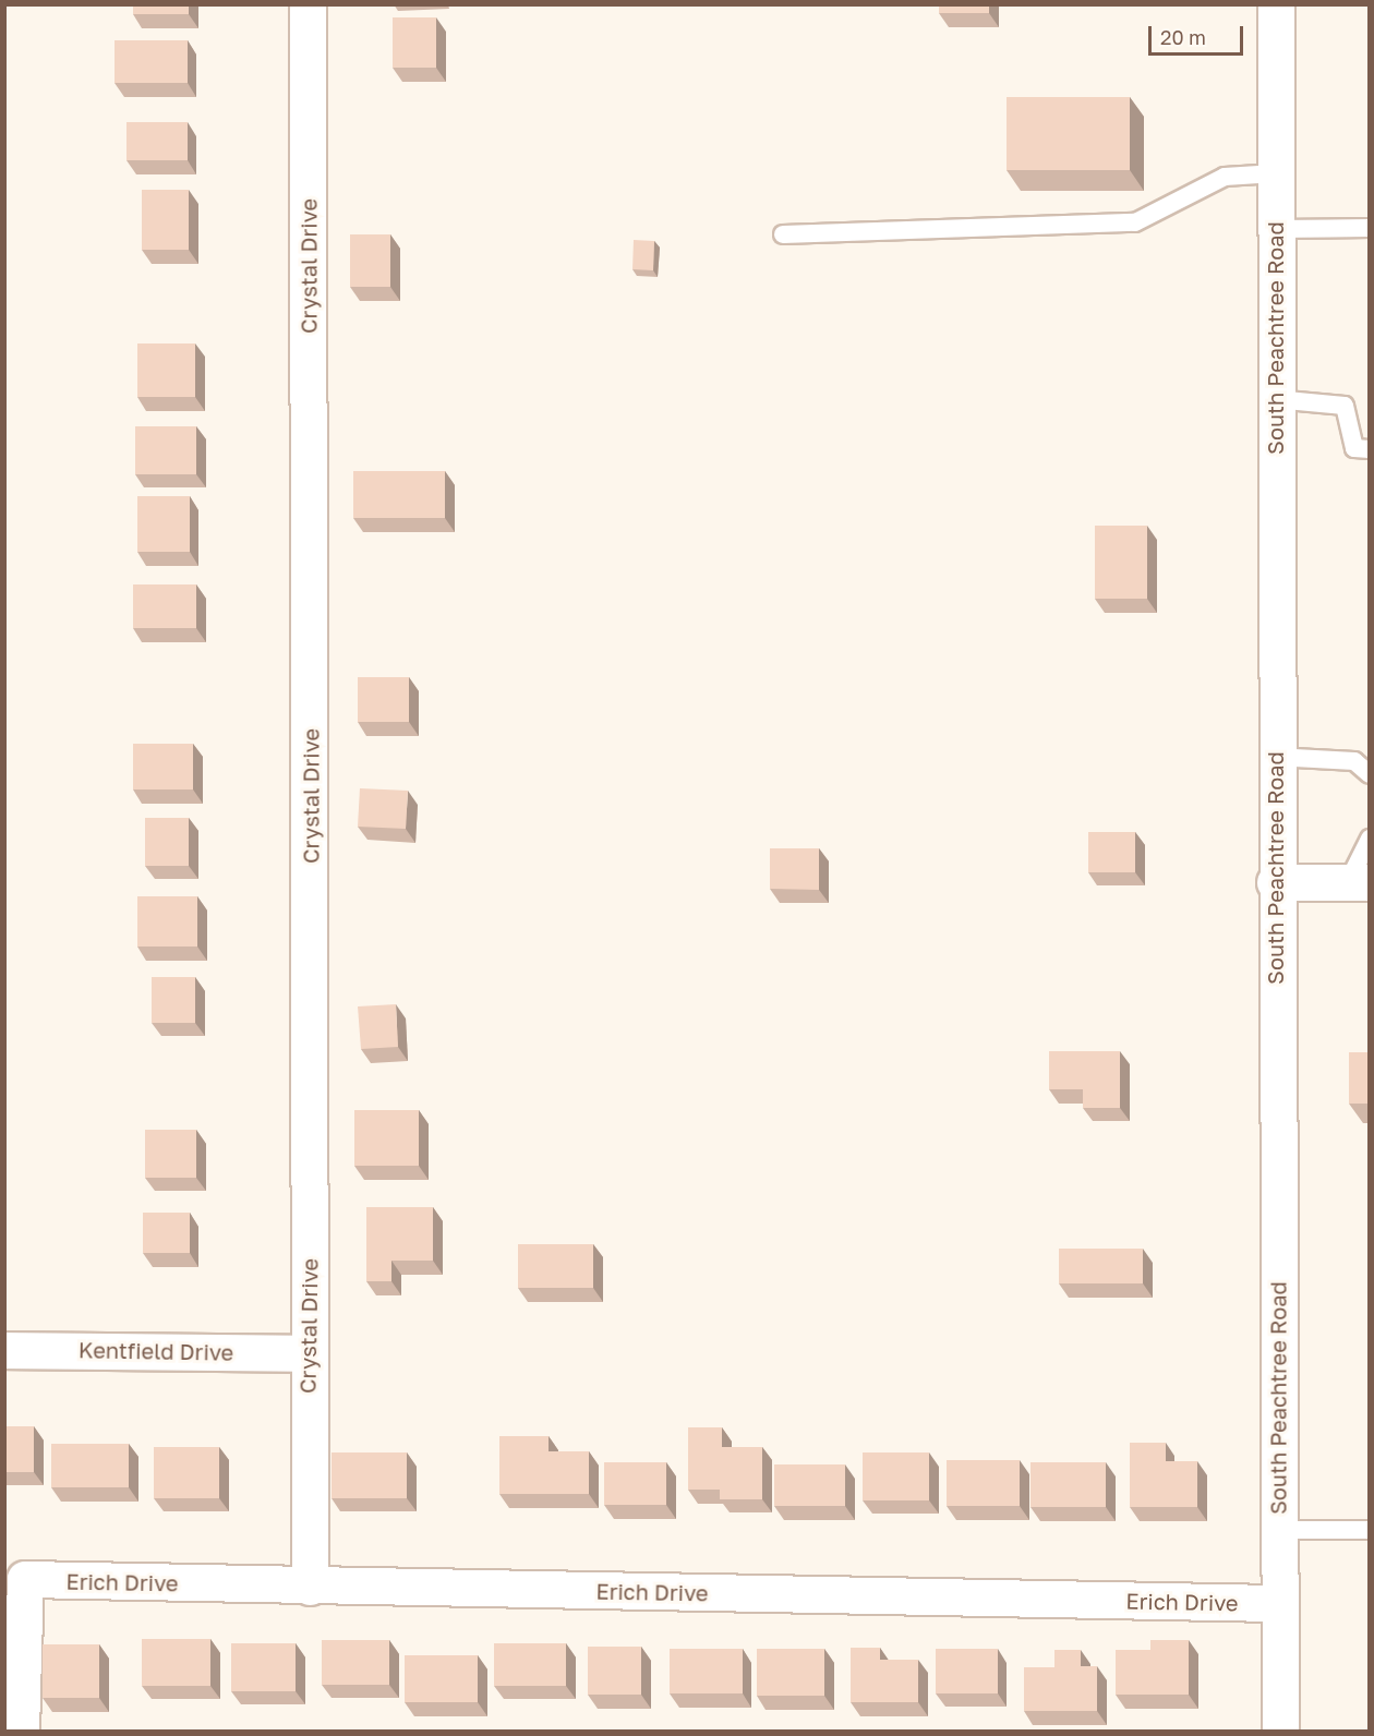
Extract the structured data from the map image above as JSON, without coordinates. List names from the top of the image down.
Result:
{
  "streets": {
    "street": [
      "Crystal Drive",
      "South Peachtree Road",
      "Kentfield Drive",
      "Erich Drive"
    ]
  },
  "crossings": [
    ["Crystal Drive", "Kentfield Drive"],
    ["Crystal Drive", "Erich Drive"],
    ["South Peachtree Road", "Erich Drive"]
  ],
  "scale_bar": "20 m"
}
